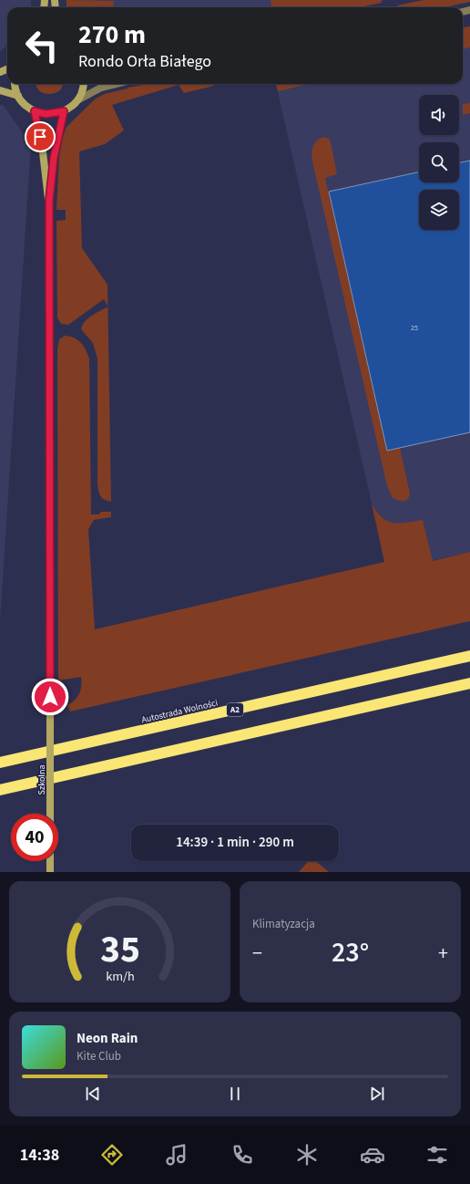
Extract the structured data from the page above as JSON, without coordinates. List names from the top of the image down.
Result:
{
  "streets": {
    "highway": ["A2", "Autostrada Wolności"],
    "street": ["Szkolna"]
  },
  "house_numbers": ["25"],
  "page": {
    "turn": ["270 m", "Rondo Orła Białego"],
    "limit": "40",
    "trip": "14:39 · 1 min · 290 m",
    "tile": "Klimatyzacja",
    "heat": ["−", "23°", "+"],
    "song": ["Neon Rain", "Kite Club"],
    "tabs": "14:38",
    "gauge": ["35", "km/h"]
  }
}
